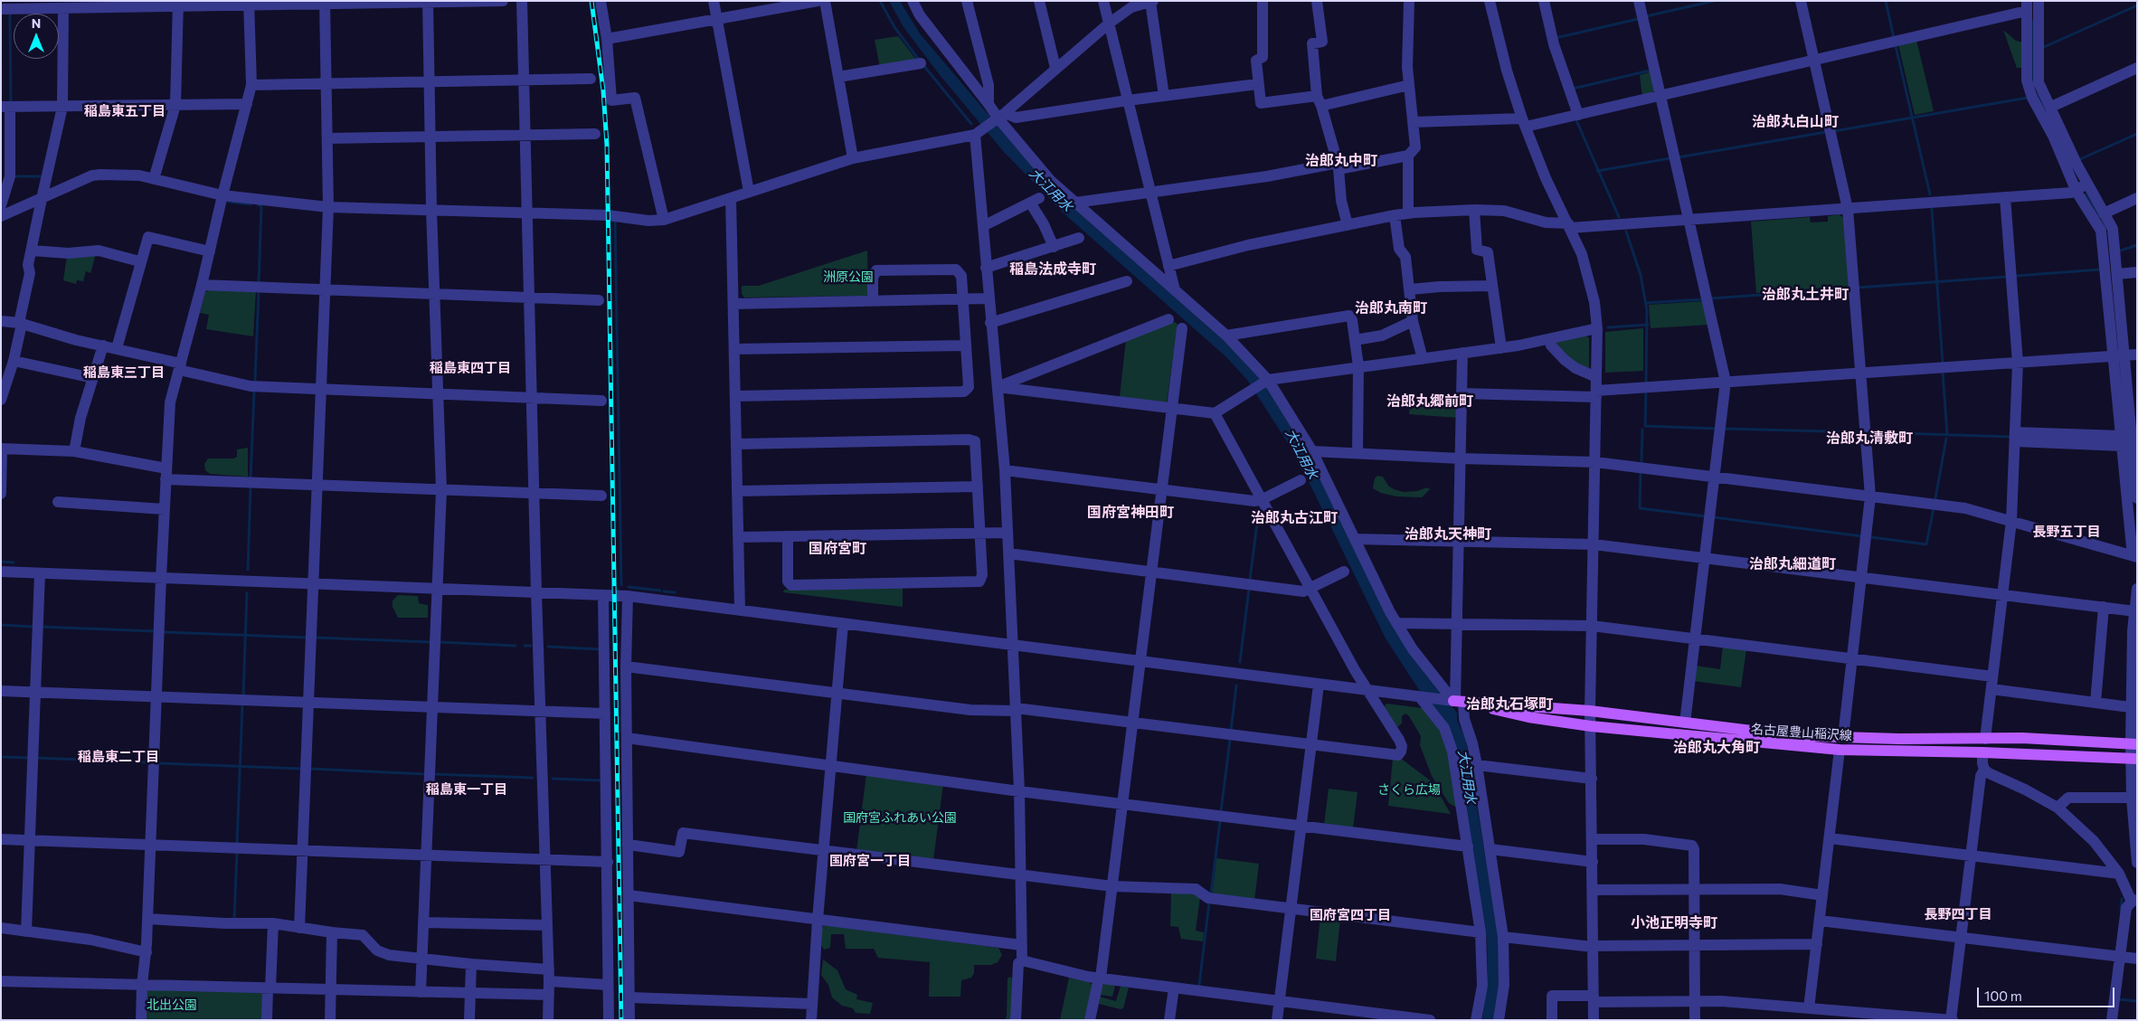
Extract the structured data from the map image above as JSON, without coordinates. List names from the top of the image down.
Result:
{
  "streets": {
    "main road": ["名古屋豊山稲沢線"]
  },
  "districts": [
    "稲島東五丁目",
    "治郎丸白山町",
    "治郎丸中町",
    "稲島法成寺町",
    "治郎丸土井町",
    "治郎丸南町",
    "稲島東四丁目",
    "稲島東三丁目",
    "治郎丸郷前町",
    "治郎丸清敷町",
    "国府宮神田町",
    "治郎丸古江町",
    "長野五丁目",
    "治郎丸天神町",
    "国府宮町",
    "治郎丸細道町",
    "治郎丸石塚町",
    "治郎丸大角町",
    "稲島東二丁目",
    "稲島東一丁目",
    "国府宮一丁目",
    "長野四丁目",
    "国府宮四丁目",
    "小池正明寺町"
  ],
  "water": ["大江用水"],
  "parks": [
    "洲原公園",
    "さくら広場",
    "国府宮ふれあい公園",
    "北出公園"
  ],
  "scale_bar": "100 m",
  "north": "top"
}
